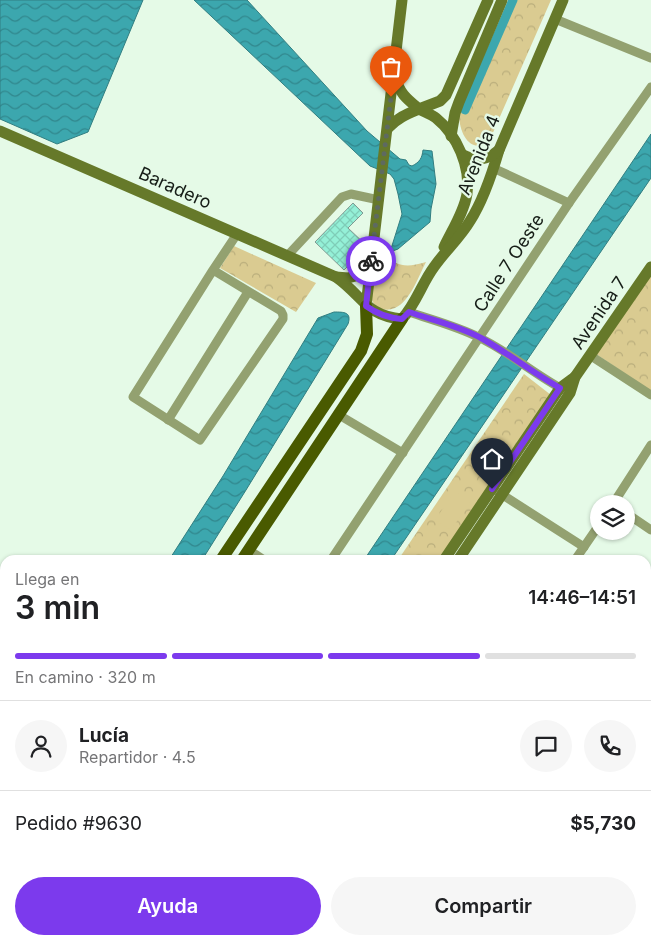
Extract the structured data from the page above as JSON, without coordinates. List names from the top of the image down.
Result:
{
  "streets": {
    "main road": ["Avenida 4", "Baradero", "Avenida 7"],
    "street": ["Calle 7 Oeste"]
  },
  "page": {
    "heading": ["3 min", "Llega en", "14:46–14:51"],
    "panel": [
      "Lucía",
      "Repartidor · 4.5",
      "Pedido #9630",
      "$5,730"
    ],
    "bar": "En camino · 320 m",
    "buttons": ["Ayuda", "Compartir"]
  }
}
